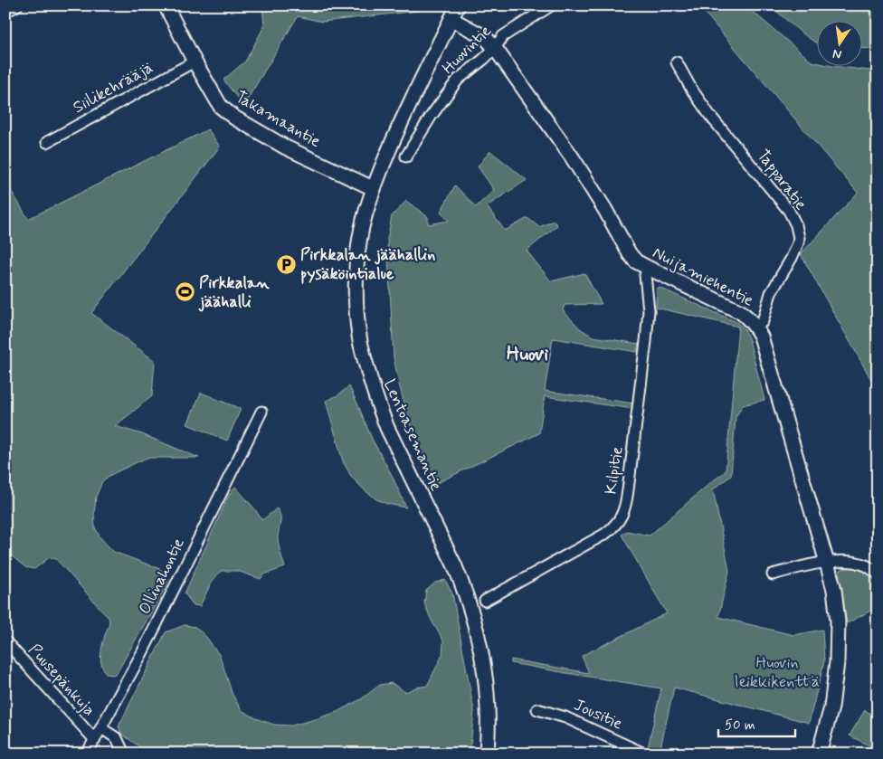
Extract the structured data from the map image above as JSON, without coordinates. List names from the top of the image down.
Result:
{
  "streets": {
    "street": [
      "Huovintie",
      "Siilikehrääjä",
      "Takamaantie",
      "Tapparatie",
      "Nuijamiehentie",
      "Lentoasemantie",
      "Kilpitie",
      "Ollinahontie",
      "Puusepänkuja",
      "Jousitie"
    ]
  },
  "crossings": [
    ["Huovintie", "Nuijamiehentie"],
    ["Siilikehrääjä", "Takamaantie"],
    ["Takamaantie", "Lentoasemantie"],
    ["Tapparatie", "Nuijamiehentie"],
    ["Nuijamiehentie", "Lentoasemantie"],
    ["Nuijamiehentie", "Kilpitie"],
    ["Ollinahontie", "Puusepänkuja"]
  ],
  "districts": ["Huovi"],
  "parks": ["Huovin leikkikenttä"],
  "places": {
    "parking": ["Pirkkalan jäähallin pysäköintialue"],
    "sports": ["Pirkkalan jäähalli"]
  },
  "scale_bar": "50 m",
  "north": "bottom"
}
